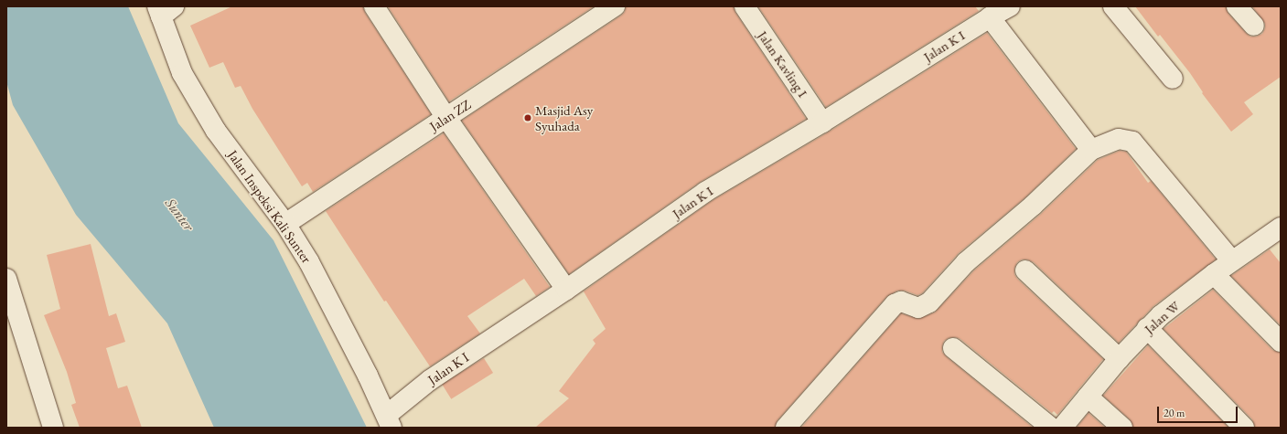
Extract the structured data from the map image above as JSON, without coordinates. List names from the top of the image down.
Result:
{
  "streets": {
    "street": [
      "Jalan K I",
      "Jalan Kavling I",
      "Jalan ZZ",
      "Jalan Inspeksi Kali Sunter",
      "Jalan W"
    ]
  },
  "crossings": [
    ["Jalan K I", "Jalan Kavling I"],
    ["Jalan K I", "Jalan Inspeksi Kali Sunter"],
    ["Jalan ZZ", "Jalan Inspeksi Kali Sunter"]
  ],
  "water": ["Sunter"],
  "places": ["Masjid Asy Syuhada"],
  "scale_bar": "20 m"
}
